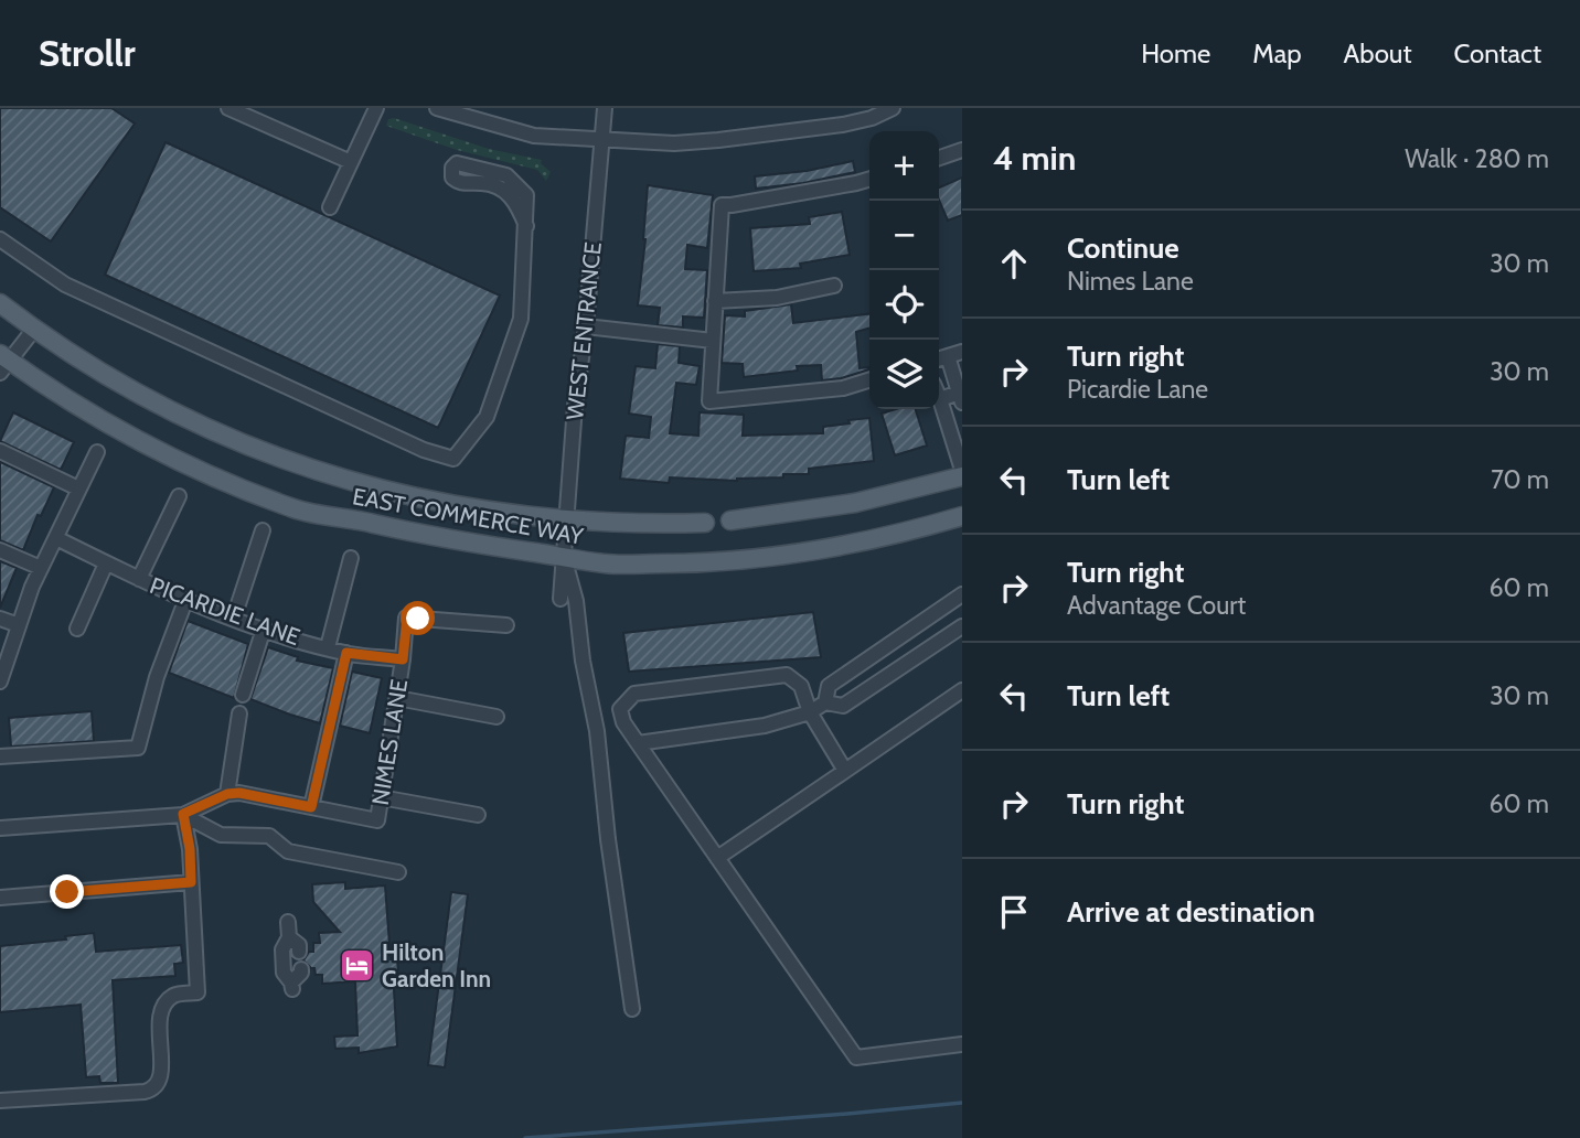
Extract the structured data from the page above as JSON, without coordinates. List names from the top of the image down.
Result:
{
  "streets": {
    "main road": ["EAST COMMERCE WAY"],
    "street": ["WEST ENTRANCE", "PICARDIE LANE", "NIMES LANE"]
  },
  "crossings": [
    ["WEST ENTRANCE", "EAST COMMERCE WAY"],
    ["PICARDIE LANE", "NIMES LANE"]
  ],
  "places": {
    "hotel": ["Hilton Garden Inn"]
  },
  "page": {
    "header": "Strollr",
    "nav": [
      "Home",
      "Map",
      "About",
      "Contact"
    ],
    "heading": ["4 min", "Walk · 280 m"],
    "map_buttons": ["+", "−"],
    "list": [
      ["Continue", "Nimes Lane", "30 m"],
      ["Turn right", "Picardie Lane", "30 m"],
      ["Turn left", "70 m"],
      ["Turn right", "Advantage Court", "60 m"],
      ["Turn left", "30 m"],
      ["Turn right", "60 m"],
      "Arrive at destination"
    ]
  }
}
